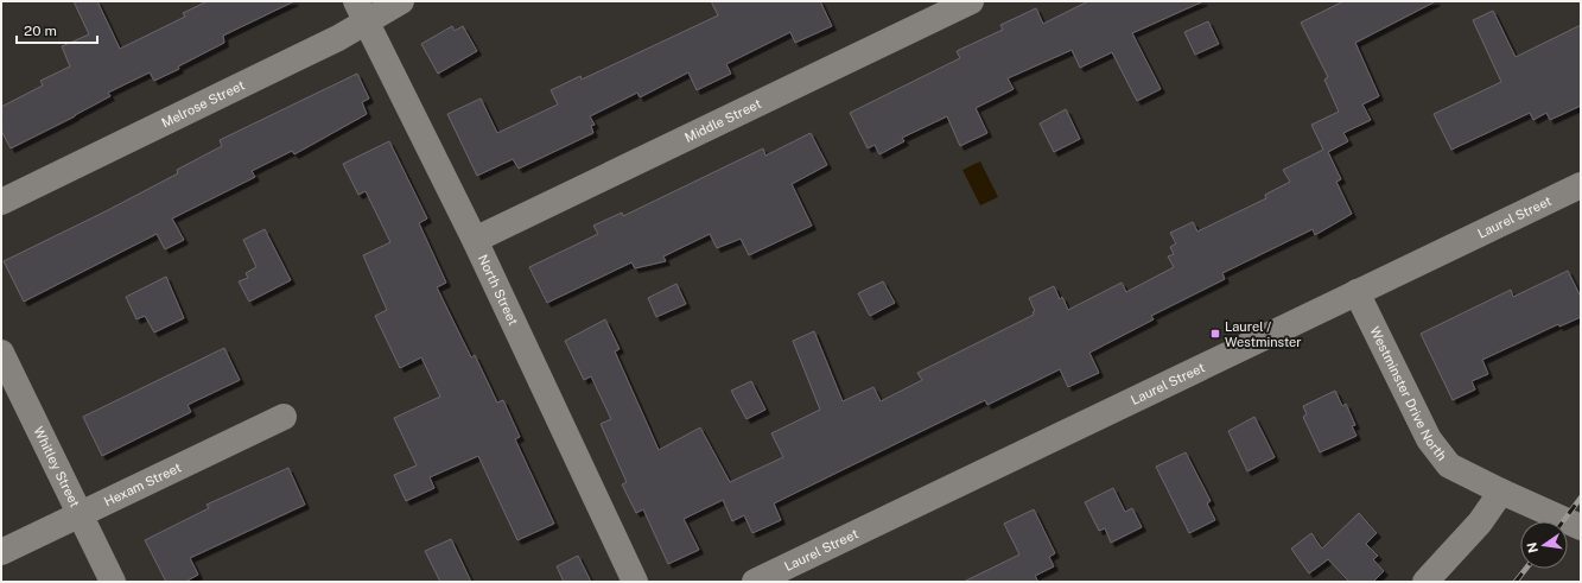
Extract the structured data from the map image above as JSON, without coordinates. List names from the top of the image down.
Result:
{
  "streets": {
    "street": [
      "Melrose Street",
      "Middle Street",
      "Laurel Street",
      "North Street",
      "Westminster Drive North",
      "Whitley Street",
      "Hexam Street"
    ]
  },
  "crossings": [
    ["Melrose Street", "North Street"],
    ["Middle Street", "North Street"],
    ["Laurel Street", "Westminster Drive North"],
    ["Whitley Street", "Hexam Street"]
  ],
  "places": {
    "transit": ["Laurel / Westminster"]
  },
  "scale_bar": "20 m",
  "north": "left"
}
